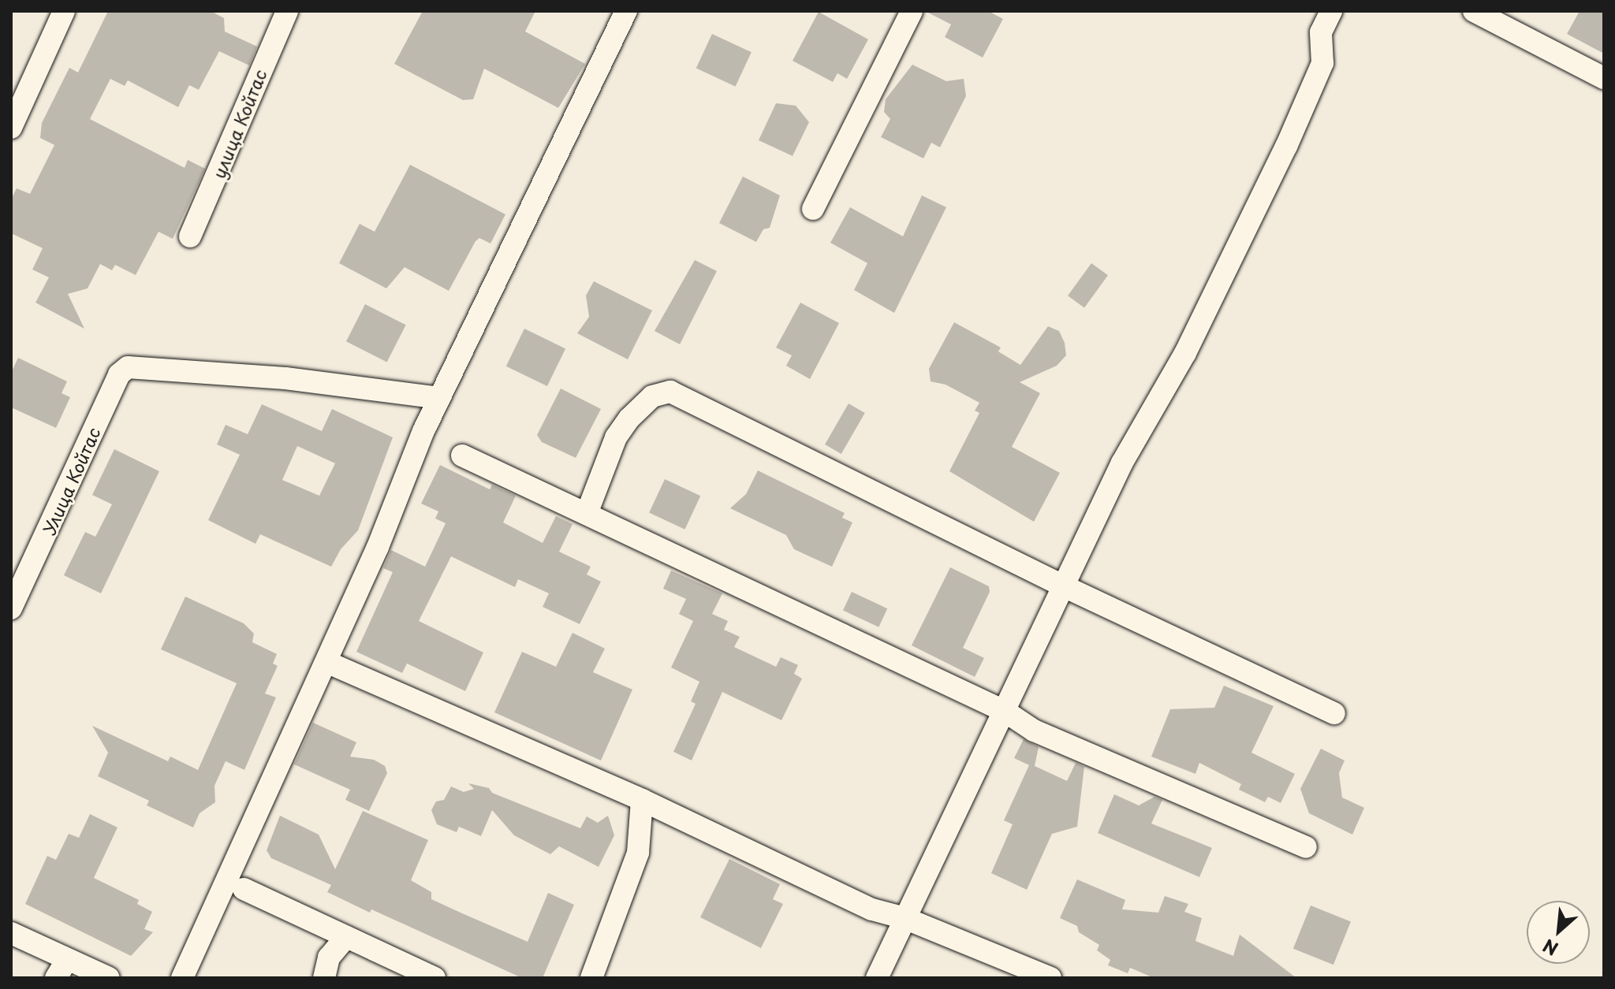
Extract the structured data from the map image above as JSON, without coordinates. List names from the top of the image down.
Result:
{
  "streets": {
    "street": ["улица Койтас", "Улица Койтас"]
  },
  "north": "bottom left"
}
